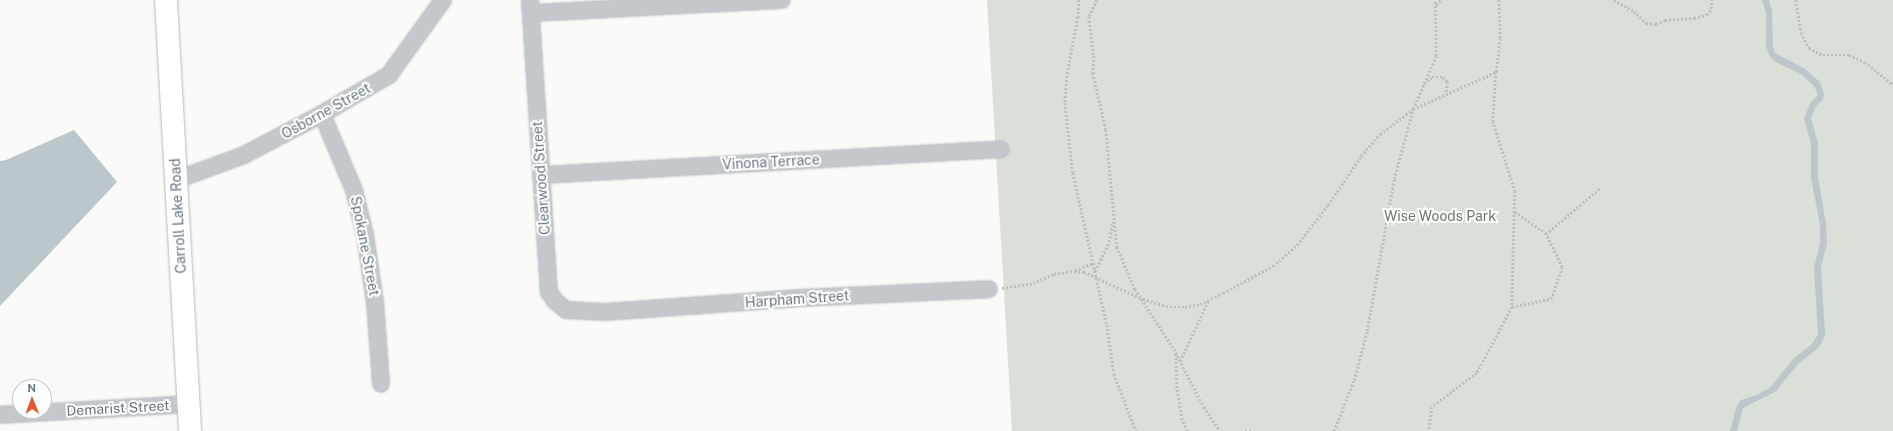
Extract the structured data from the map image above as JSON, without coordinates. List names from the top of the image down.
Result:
{
  "streets": {
    "street": [
      "Osborne Street",
      "Vinona Terrace",
      "Clearwood Street",
      "Carroll Lake Road",
      "Spokane Street",
      "Harpham Street",
      "Demarist Street"
    ]
  },
  "crossings": [
    ["Osborne Street", "Carroll Lake Road"],
    ["Osborne Street", "Spokane Street"],
    ["Vinona Terrace", "Clearwood Street"],
    ["Clearwood Street", "Harpham Street"],
    ["Carroll Lake Road", "Demarist Street"]
  ],
  "parks": ["Wise Woods Park"],
  "north": "top"
}
